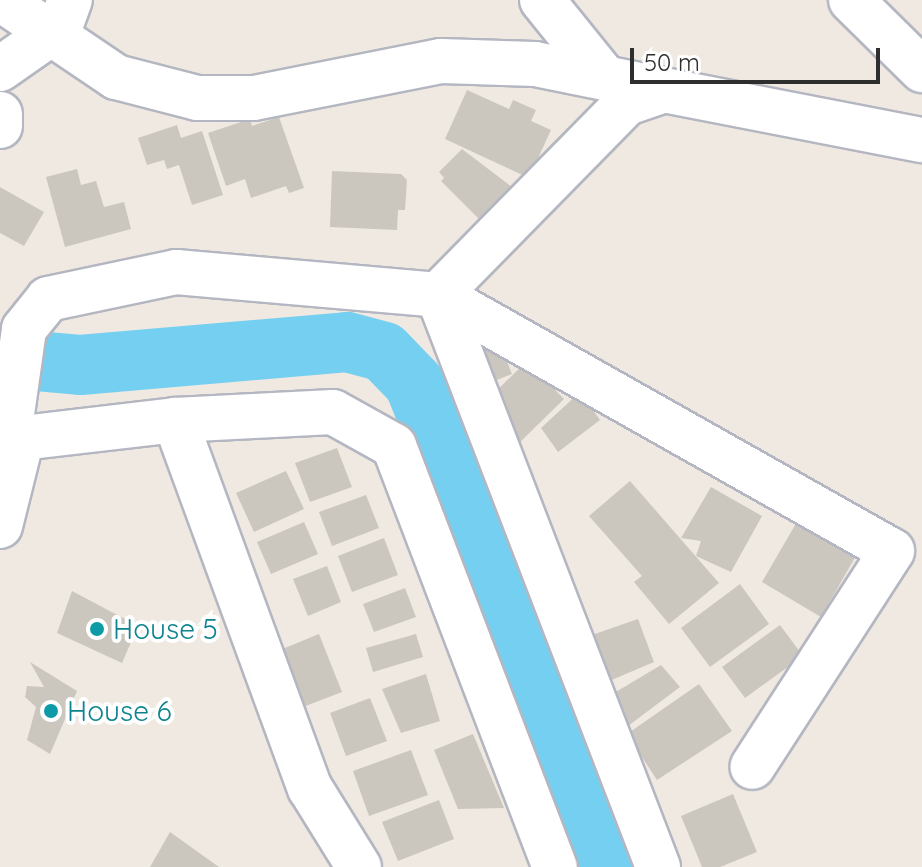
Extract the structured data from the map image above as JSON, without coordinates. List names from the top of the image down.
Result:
{
  "places": ["House 5", "House 6"],
  "scale_bar": "50 m"
}
